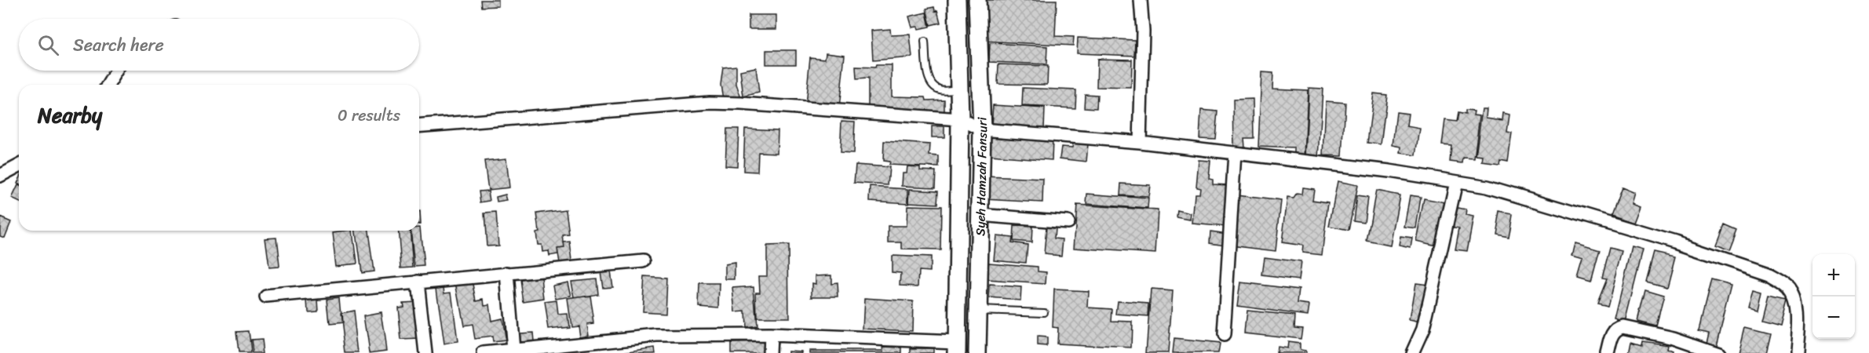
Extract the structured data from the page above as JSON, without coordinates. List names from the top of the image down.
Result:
{
  "streets": {
    "main road": ["Syeh Hamzah Fansuri"]
  },
  "page": {
    "search": "Search here",
    "heading": ["Nearby", "0 results"],
    "map_buttons": ["+", "−"]
  }
}
